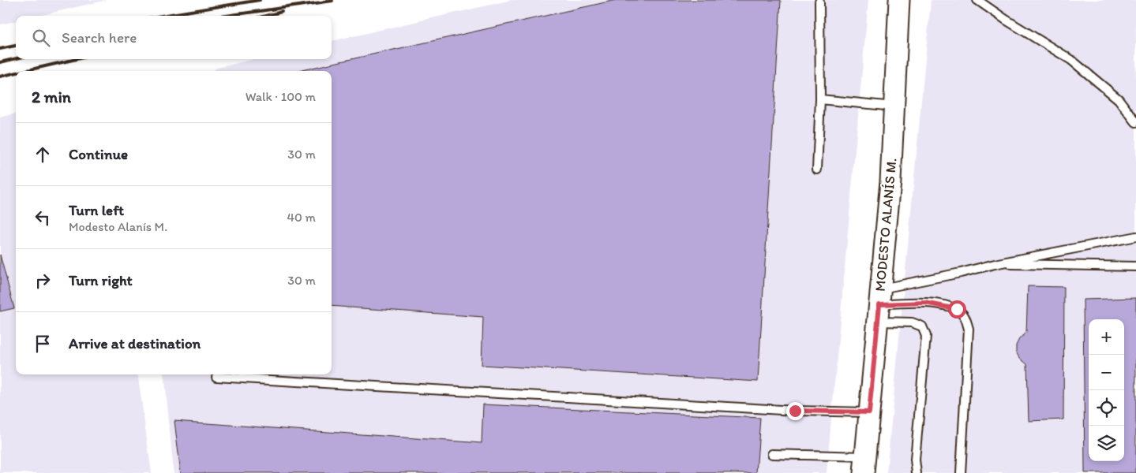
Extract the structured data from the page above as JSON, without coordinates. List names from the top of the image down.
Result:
{
  "streets": {
    "street": ["MODESTO ALANÍS M."]
  },
  "page": {
    "search": "Search here",
    "heading": ["2 min", "Walk · 100 m"],
    "list": [
      ["Continue", "30 m"],
      ["Turn left", "Modesto Alanís M.", "40 m"],
      ["Turn right", "30 m"],
      "Arrive at destination"
    ],
    "map_buttons": ["+", "−"]
  }
}
